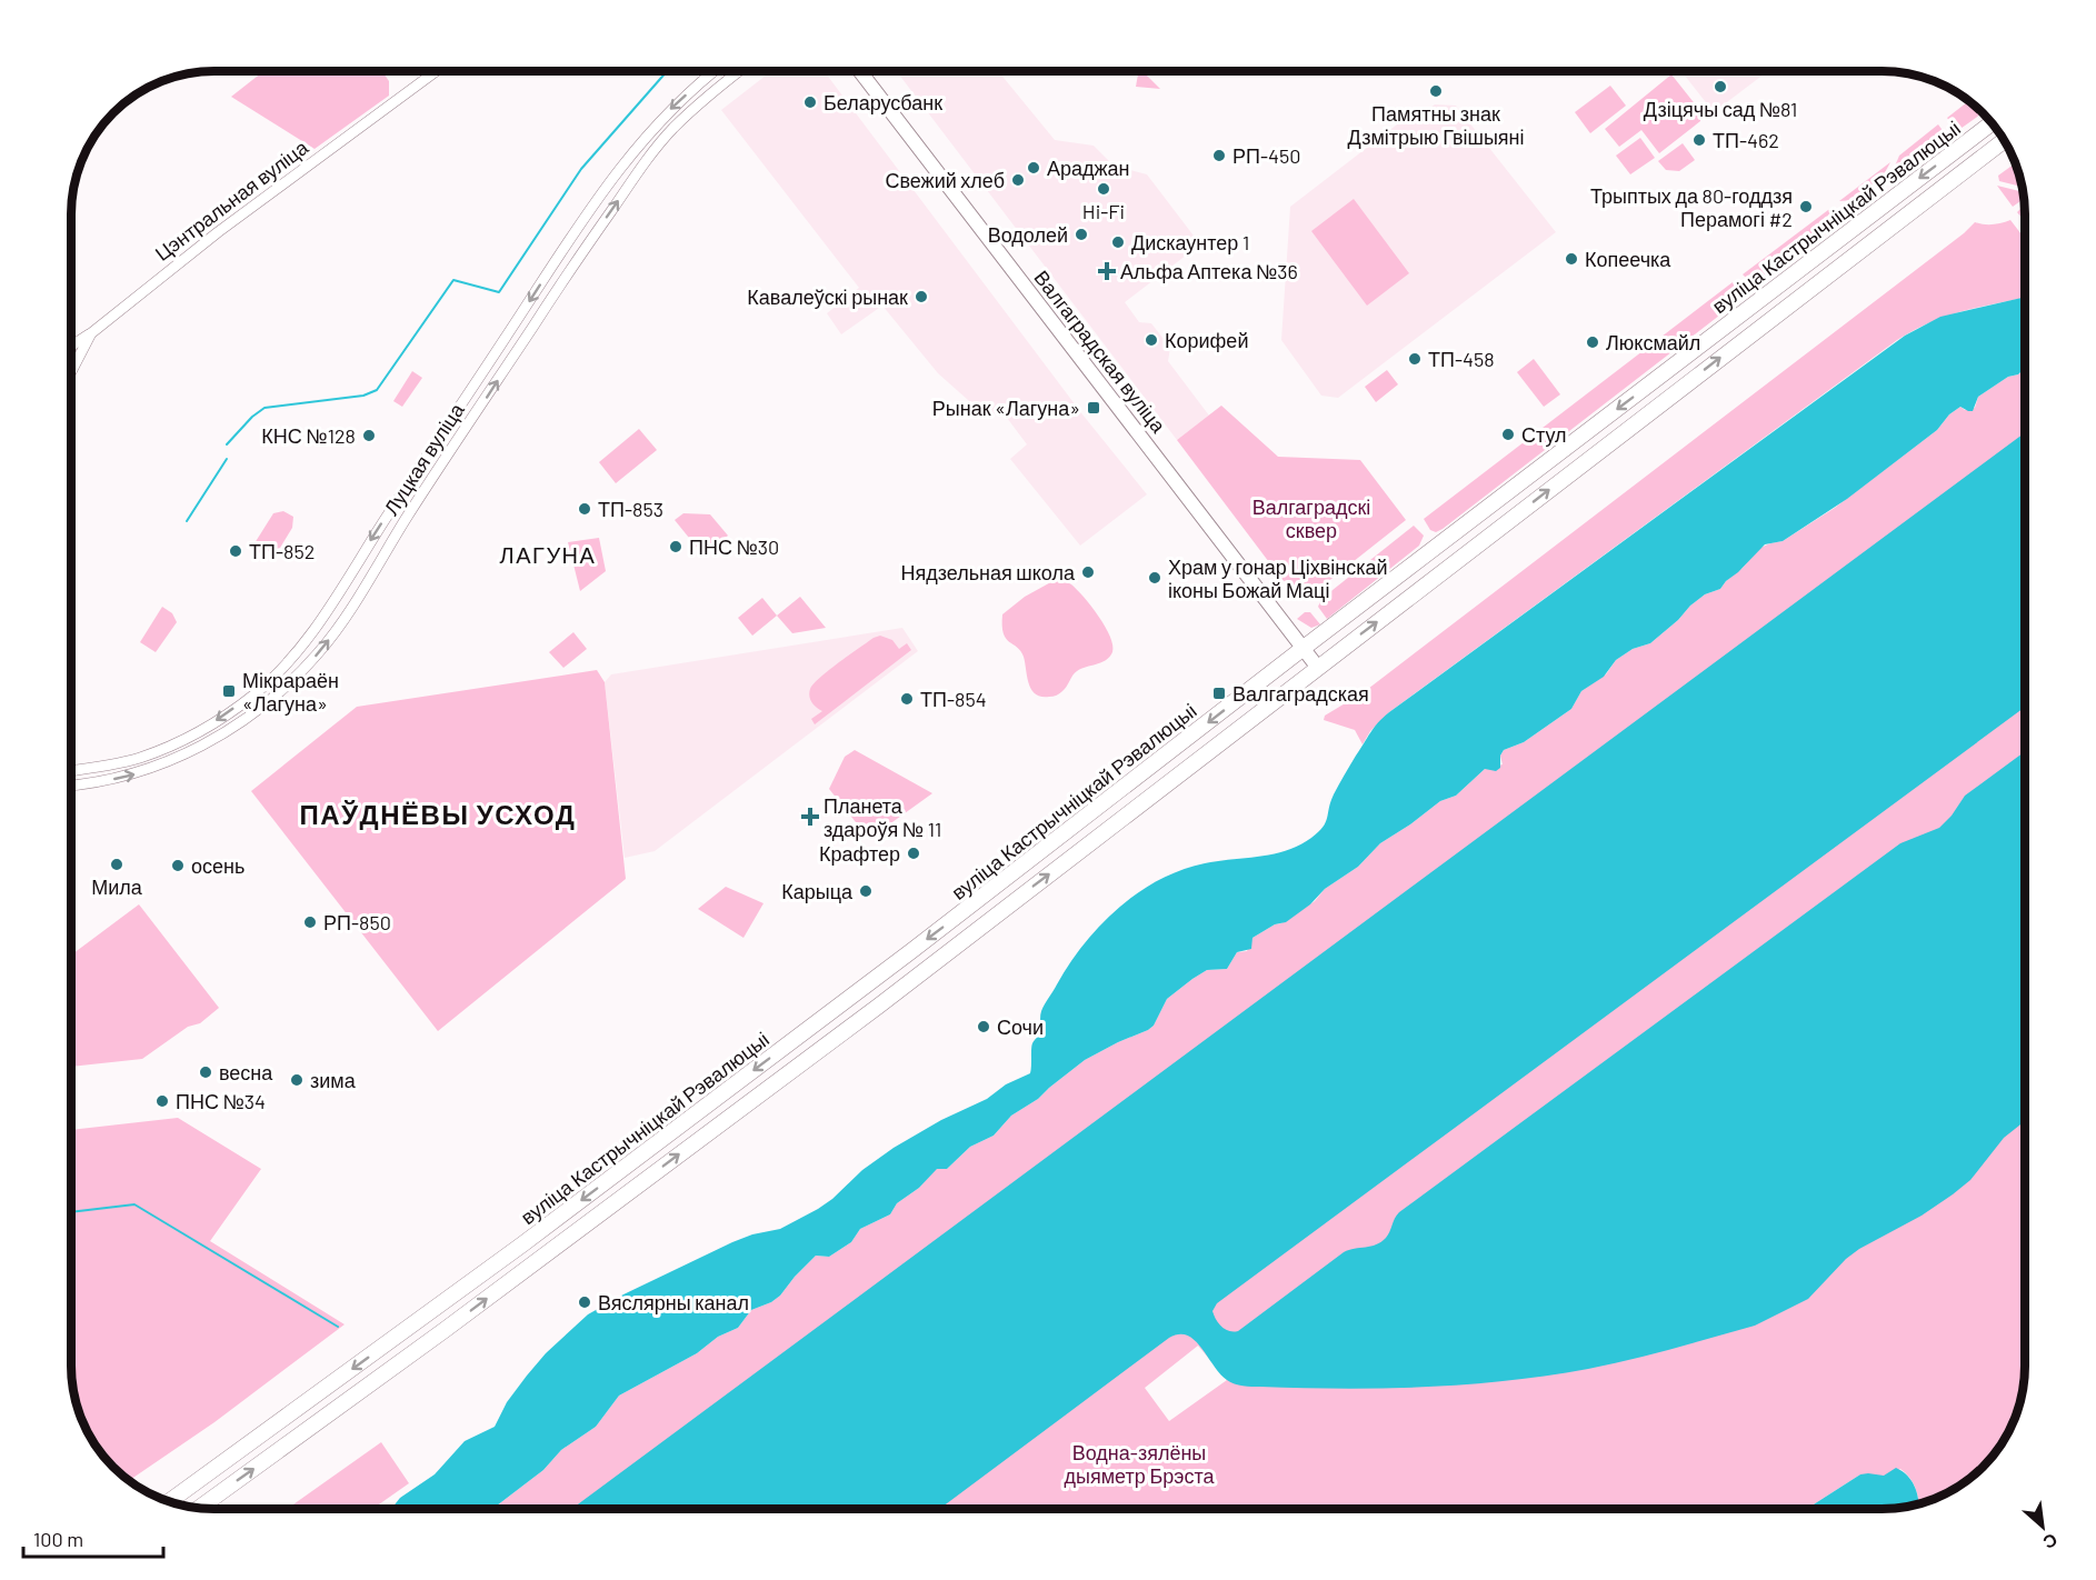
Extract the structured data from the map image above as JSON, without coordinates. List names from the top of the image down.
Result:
{
  "streets": {
    "highway": ["вуліца Кастрычніцкай Рэвалюцыі"],
    "main road": ["Валгаградская вуліца"],
    "street": ["Цэнтральная вуліца", "Луцкая вуліца"]
  },
  "crossings": [
    ["вуліца Кастрычніцкай Рэвалюцыі", "Валгаградская вуліца"]
  ],
  "districts": ["ЛАГУНА", "ПАЎДНЁВЫ УСХОД"],
  "parks": ["Валгаградскі сквер", "Водна-зялёны дыяметр Брэста"],
  "places": {
    "other": [
      "Дзіцячы сад №81",
      "Памятны знак Дзмітрыю Гвішыяні",
      "Беларусбанк",
      "ТП-462",
      "РП-450",
      "Араджан",
      "Свежий хлеб",
      "Hi-Fi",
      "Трыптых да 80-годдзя Перамогі #2",
      "Водолей",
      "Дискаунтер 1",
      "Копеечка",
      "Кавалеўскі рынак",
      "Корифей",
      "Люксмайл",
      "ТП-458",
      "Стул",
      "КНС №128",
      "ТП-853",
      "ПНС №30",
      "ТП-852",
      "Нядзельная школа",
      "Храм у гонар Ціхвінскай іконы Божай Маці",
      "ТП-854",
      "Крафтер",
      "Мила",
      "осень",
      "Карыца",
      "РП-850",
      "Сочи",
      "весна",
      "зима",
      "ПНС №34",
      "Вяслярны канал"
    ],
    "health": ["Альфа Аптека №36", "Планета здароўя № 11"],
    "transit": ["Рынак «Лагуна»", "Мікрараён «Лагуна»", "Валгаградская"]
  },
  "scale_bar": "100 m",
  "north": "bottom right"
}
